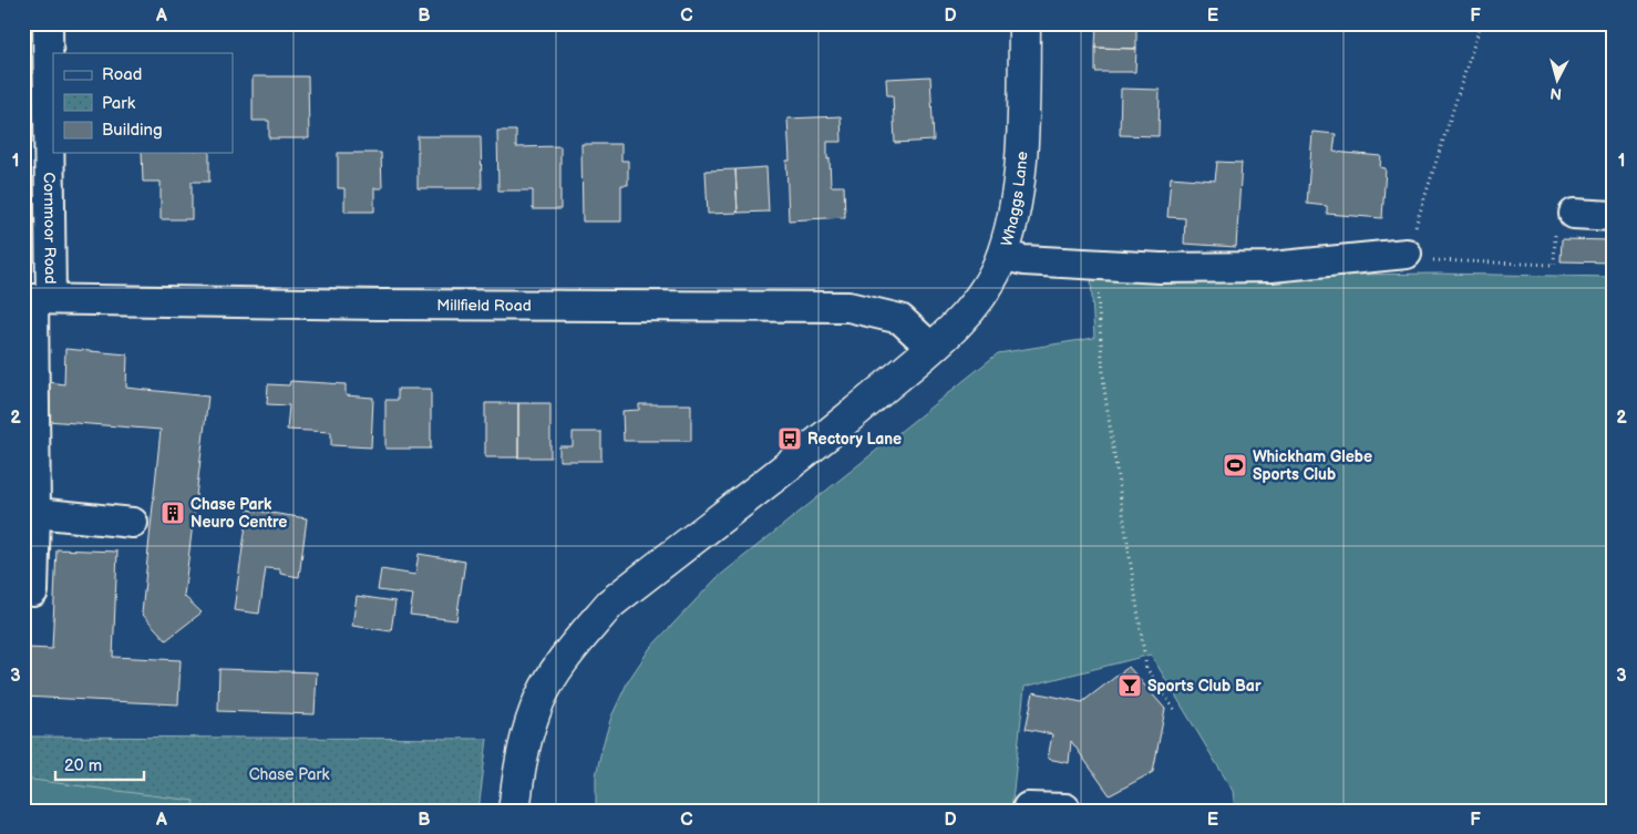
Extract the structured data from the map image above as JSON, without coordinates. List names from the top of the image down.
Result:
{
  "streets": {
    "main road": ["Whaggs Lane"],
    "street": ["Cornmoor Road", "Millfield Road"]
  },
  "crossings": [
    ["Whaggs Lane", "Millfield Road"],
    ["Cornmoor Road", "Millfield Road"]
  ],
  "parks": ["Chase Park"],
  "places": {
    "bus stop": ["Rectory Lane"],
    "sports": ["Whickham Glebe Sports Club"],
    "building": ["Chase Park Neuro Centre"],
    "bar": ["Sports Club Bar"]
  },
  "legend": ["Road", "Park", "Building"],
  "scale_bar": "20 m",
  "north": "bottom",
  "grid": {
    "columns": [
      "A",
      "B",
      "C",
      "D",
      "E",
      "F"
    ],
    "rows": ["1", "2", "3"]
  }
}
